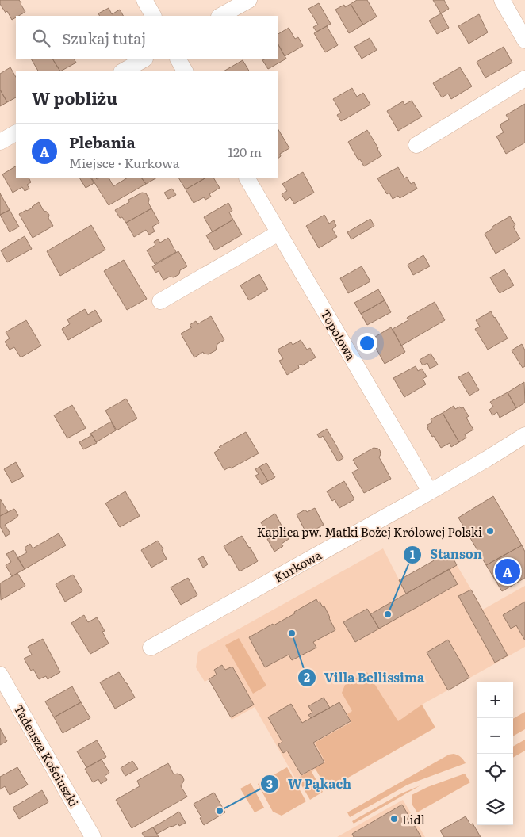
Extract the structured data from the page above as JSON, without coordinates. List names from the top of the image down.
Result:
{
  "streets": {
    "street": ["Topolowa", "Kurkowa", "Tadeusza Kościuszki"]
  },
  "crossings": [
    ["Topolowa", "Kurkowa"]
  ],
  "places": [
    "Kaplica pw. Matki Bożej Królowej Polski",
    "Stanson",
    "Villa Bellissima",
    "W Pąkach",
    "Lidl"
  ],
  "page": {
    "search": "Szukaj tutaj",
    "heading": "W pobliżu",
    "list": [
      {
        "mark": "A",
        "name": "Plebania",
        "note": "Miejsce · Kurkowa",
        "value": "120 m"
      }
    ],
    "pins": "A",
    "map_buttons": ["+", "−"]
  }
}
